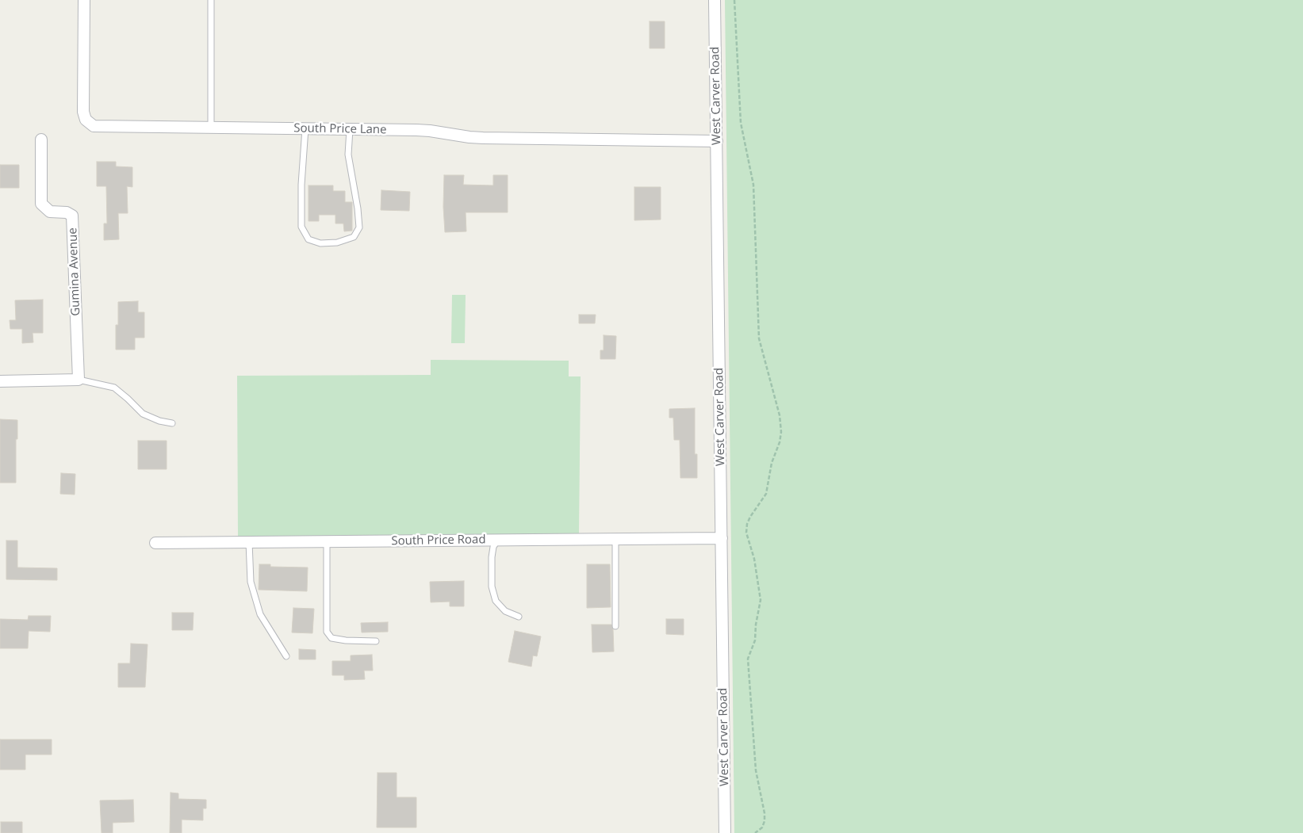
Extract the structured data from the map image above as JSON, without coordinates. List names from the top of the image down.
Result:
{
  "streets": {
    "street": [
      "West Carver Road",
      "South Price Lane",
      "Gumina Avenue",
      "South Price Road"
    ]
  },
  "crossings": [
    ["West Carver Road", "South Price Lane"],
    ["West Carver Road", "South Price Road"]
  ]
}
